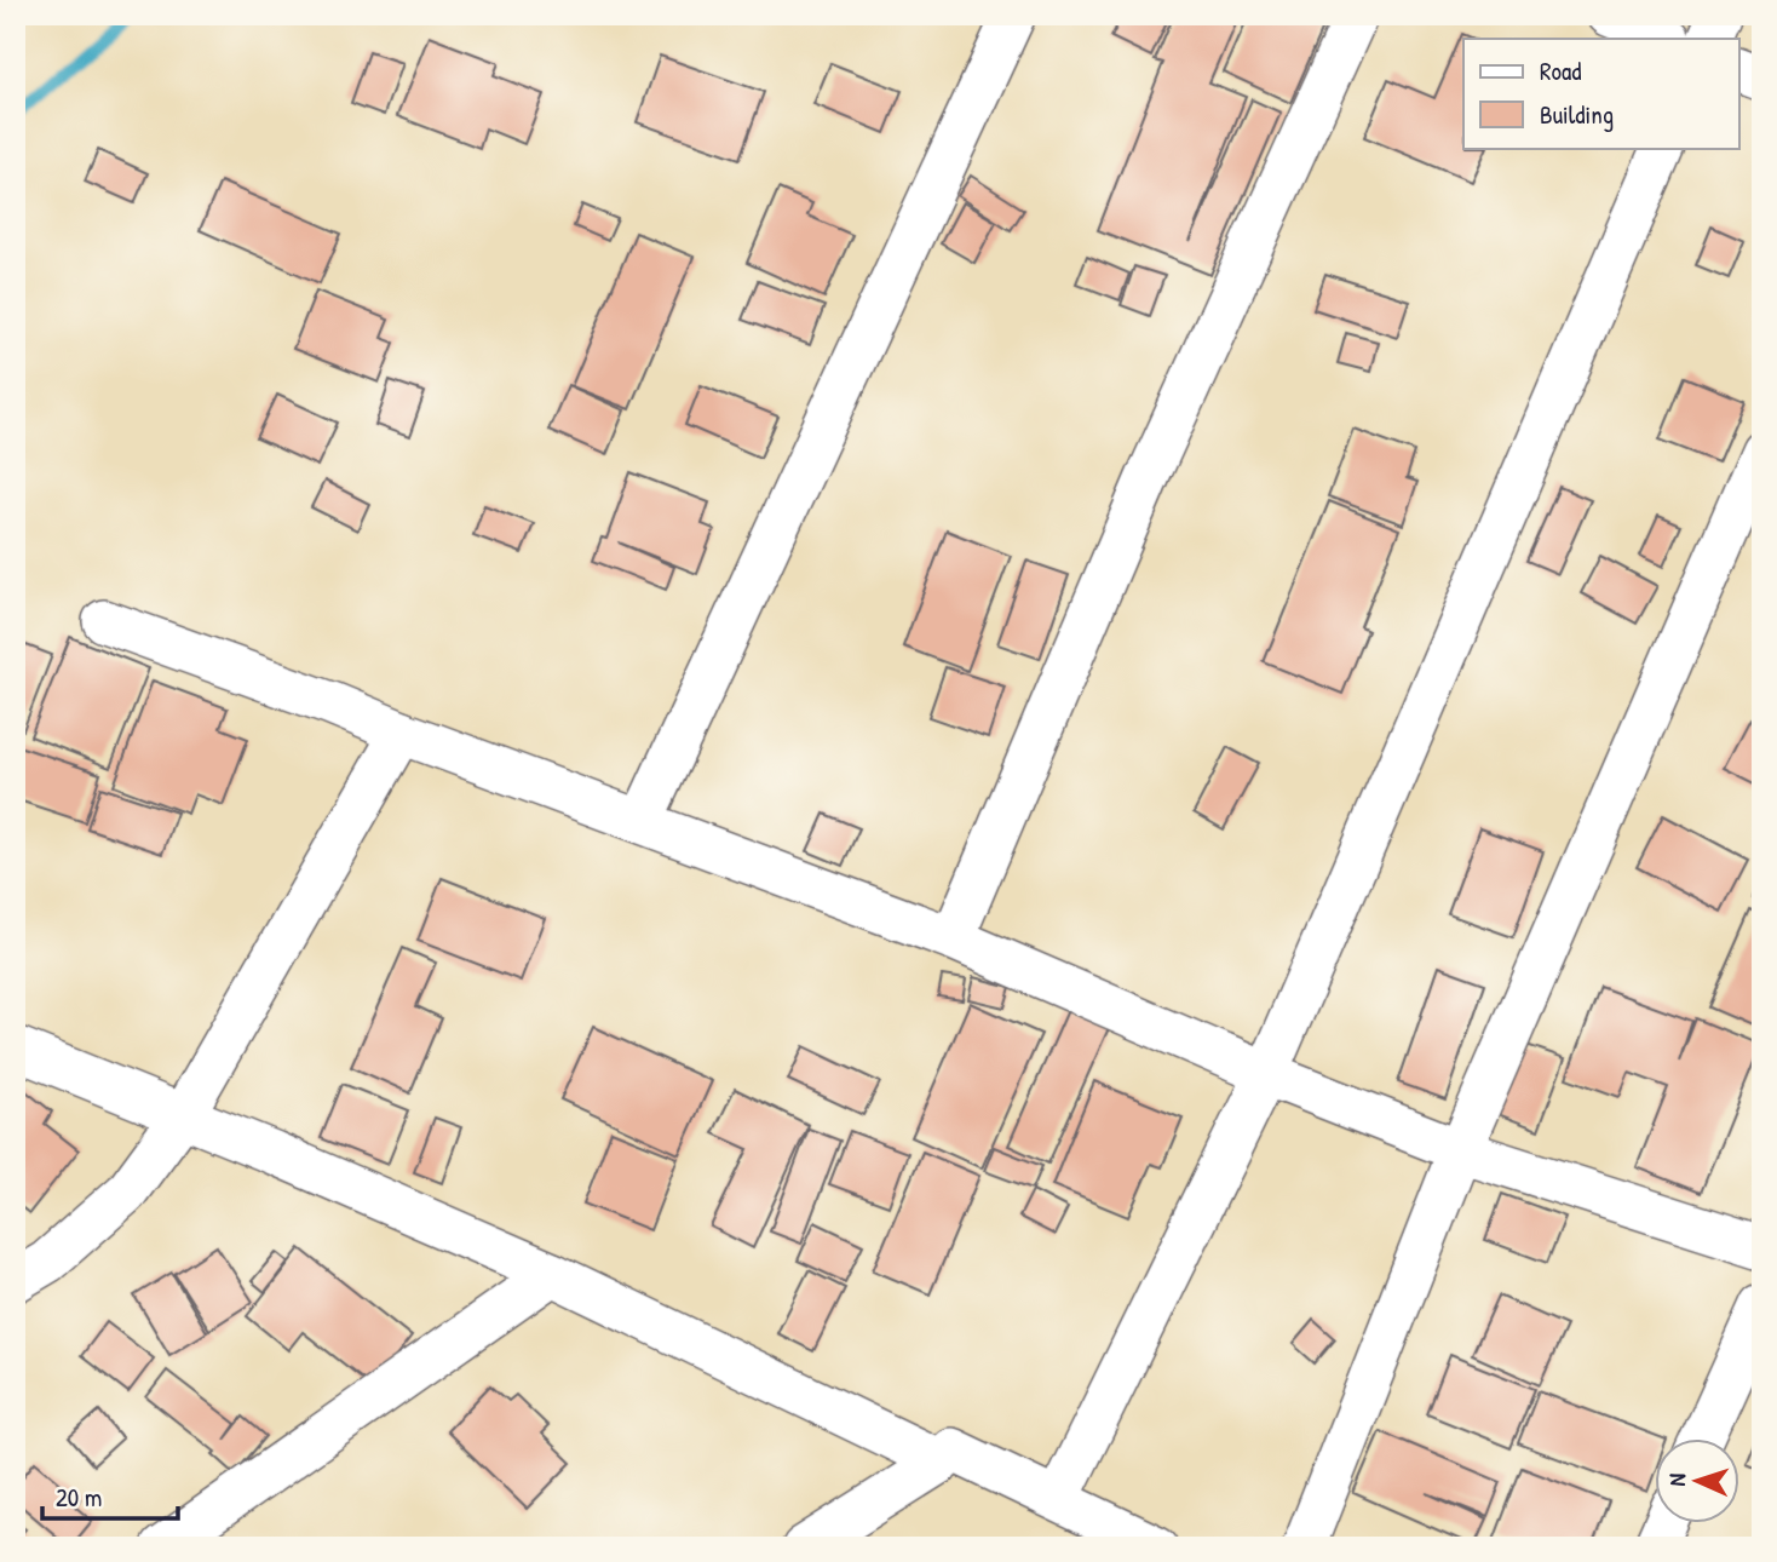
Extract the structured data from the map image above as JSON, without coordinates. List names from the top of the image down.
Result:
{
  "legend": ["Road", "Building"],
  "scale_bar": "20 m",
  "north": "left"
}
